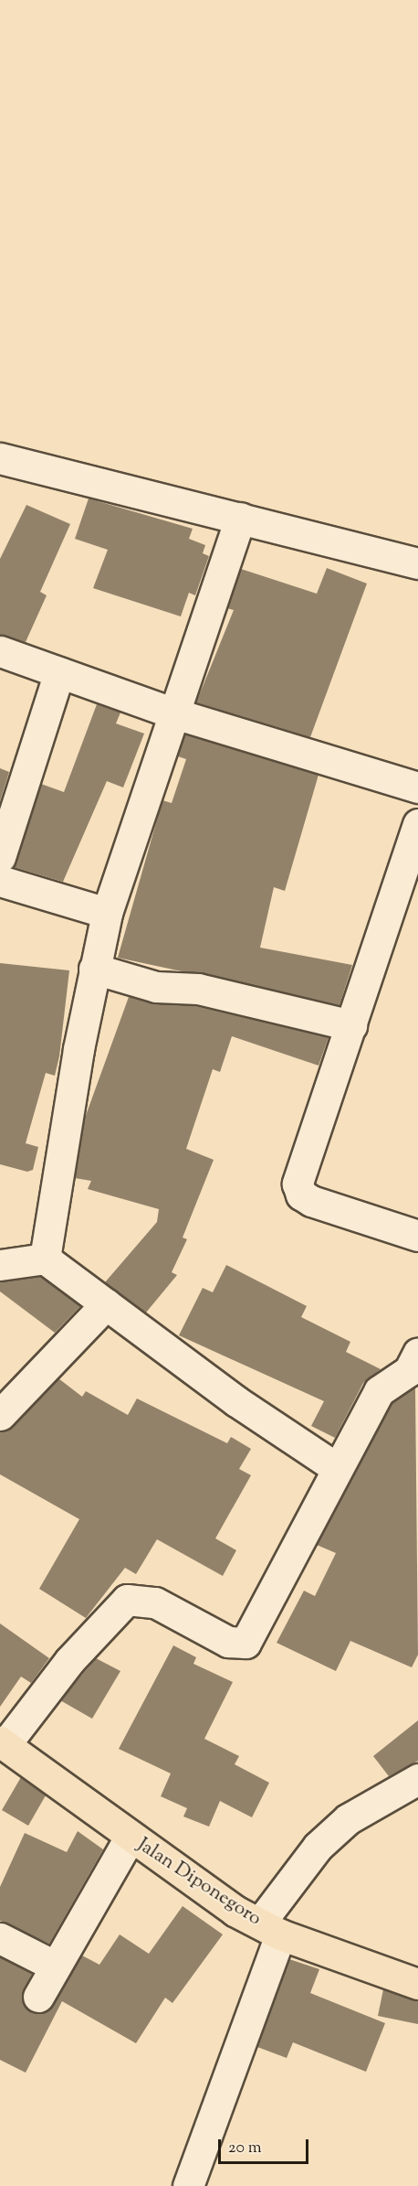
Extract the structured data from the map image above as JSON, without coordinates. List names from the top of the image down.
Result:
{
  "streets": {
    "main road": ["Jalan Diponegoro"]
  },
  "scale_bar": "20 m"
}
